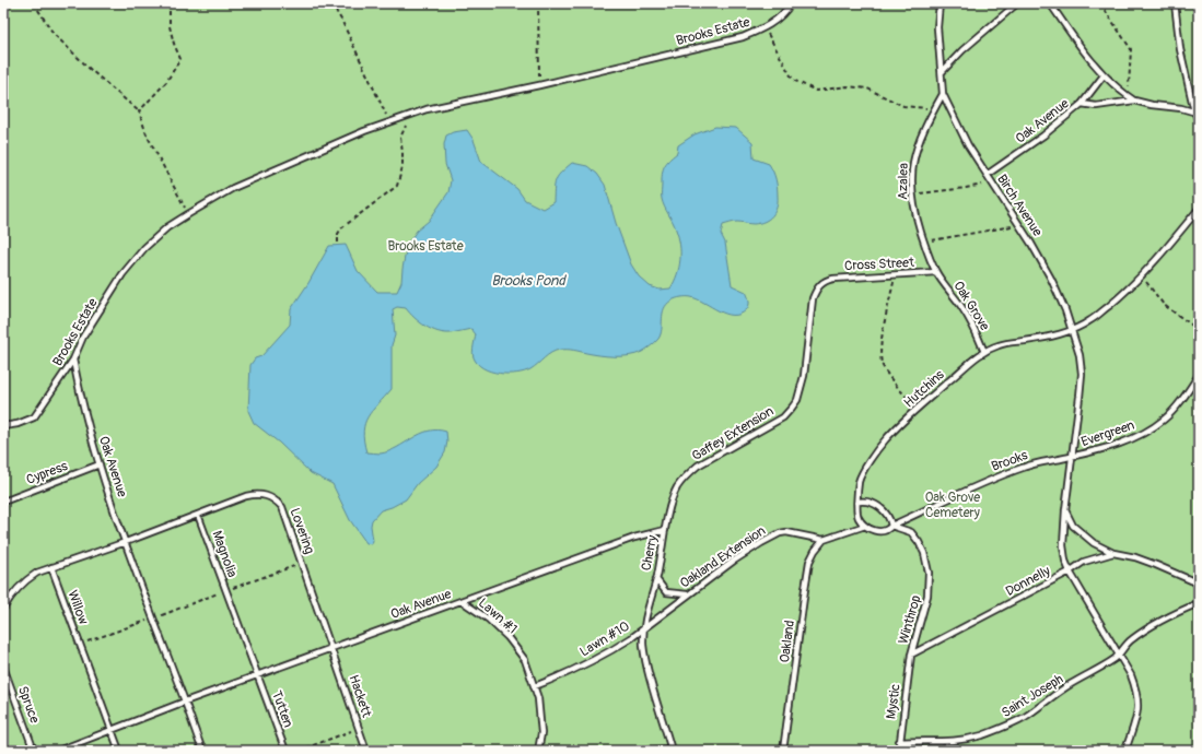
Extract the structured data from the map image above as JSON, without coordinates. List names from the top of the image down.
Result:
{
  "streets": {
    "lane": [
      "Brooks Estate",
      "Oak Avenue",
      "Azalea",
      "Birch Avenue",
      "Cross Street",
      "Oak Grove",
      "Hutchins",
      "Gaffey Extension",
      "Evergreen",
      "Brooks",
      "Cypress",
      "Lovering",
      "Cherry",
      "Magnolia",
      "Oakland Extension",
      "Donnelly",
      "Willow",
      "Lawn #1",
      "Winthrop",
      "Lawn #10",
      "Oakland",
      "Hackett",
      "Saint Joseph",
      "Mystic",
      "Spruce",
      "Tutten"
    ]
  },
  "crossings": [
    ["Brooks Estate", "Oak Avenue"],
    ["Oak Avenue", "Birch Avenue"],
    ["Oak Avenue", "Gaffey Extension"],
    ["Oak Avenue", "Cypress"],
    ["Oak Avenue", "Lovering"],
    ["Oak Avenue", "Cherry"],
    ["Oak Avenue", "Magnolia"],
    ["Oak Avenue", "Willow"],
    ["Oak Avenue", "Lawn #1"],
    ["Oak Avenue", "Hackett"],
    ["Oak Avenue", "Tutten"],
    ["Azalea", "Birch Avenue"],
    ["Azalea", "Cross Street"],
    ["Azalea", "Oak Grove"],
    ["Birch Avenue", "Hutchins"],
    ["Birch Avenue", "Evergreen"],
    ["Cross Street", "Oak Grove"],
    ["Cross Street", "Gaffey Extension"],
    ["Oak Grove", "Hutchins"],
    ["Hutchins", "Evergreen"],
    ["Hutchins", "Brooks"],
    ["Hutchins", "Winthrop"],
    ["Gaffey Extension", "Cherry"],
    ["Evergreen", "Brooks"],
    ["Brooks", "Winthrop"],
    ["Lovering", "Magnolia"],
    ["Lovering", "Hackett"],
    ["Cherry", "Oakland Extension"],
    ["Cherry", "Lawn #10"],
    ["Magnolia", "Tutten"],
    ["Oakland Extension", "Winthrop"],
    ["Oakland Extension", "Lawn #10"],
    ["Oakland Extension", "Oakland"],
    ["Donnelly", "Winthrop"],
    ["Donnelly", "Saint Joseph"],
    ["Donnelly", "Mystic"],
    ["Lawn #1", "Lawn #10"],
    ["Winthrop", "Oakland"],
    ["Winthrop", "Mystic"],
    ["Saint Joseph", "Mystic"]
  ],
  "water": ["Brooks Pond"],
  "parks": ["Brooks Estate", "Oak Grove Cemetery"]
}
